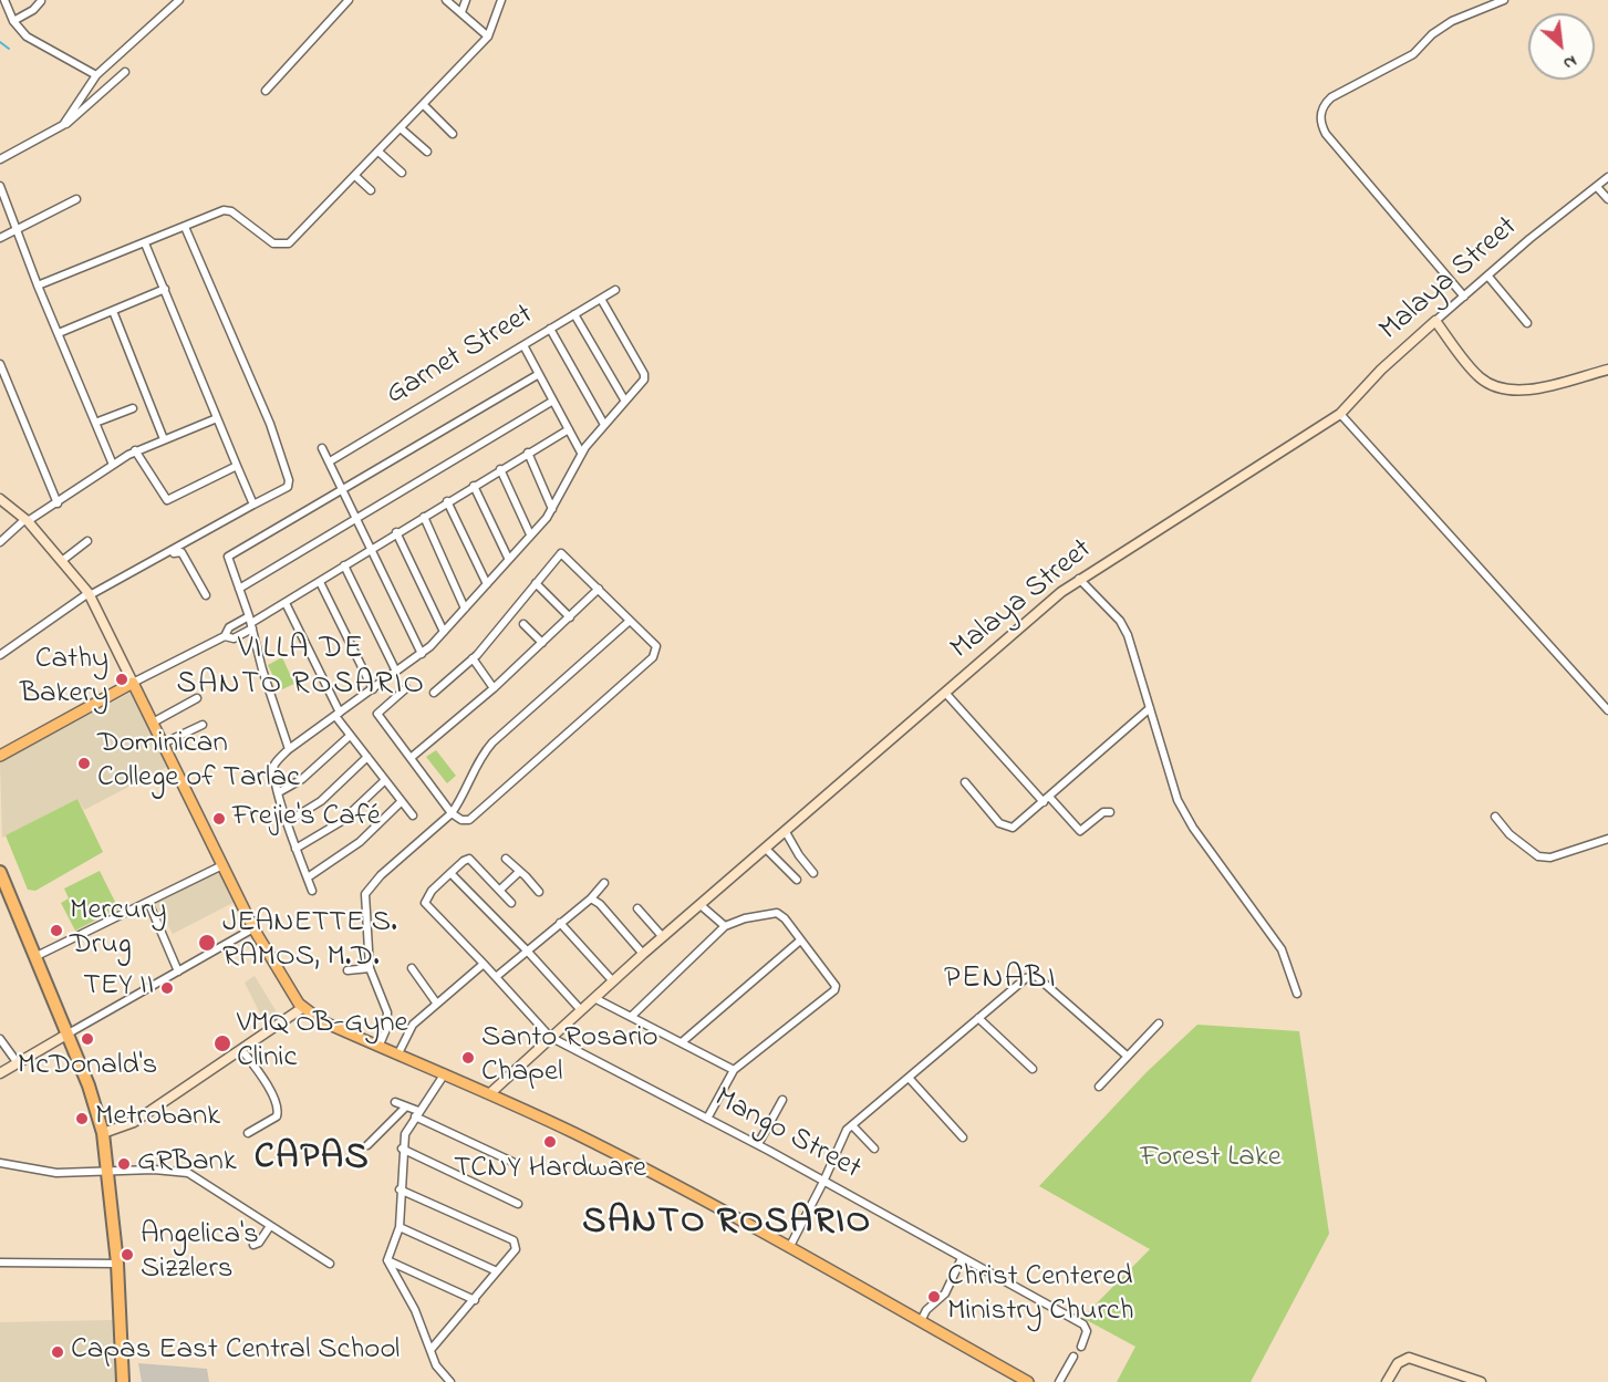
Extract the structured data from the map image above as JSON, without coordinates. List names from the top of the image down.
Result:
{
  "streets": {
    "street": ["Malaya Street", "Garnet Street", "Mango Street"]
  },
  "crossings": [
    ["Malaya Street", "Mango Street"]
  ],
  "districts": [
    "VILLA DE SANTO ROSARIO",
    "PENABI",
    "CAPAS",
    "SANTO ROSARIO"
  ],
  "parks": ["Forest Lake"],
  "places": [
    "Cathy Bakery",
    "Dominican College of Tarlac",
    "Frejie's Café",
    "Mercury Drug",
    "JEANETTE S. RAMOS, M.D.",
    "TEY II",
    "McDonald's",
    "VMQ OB-Gyne Clinic",
    "Santo Rosario Chapel",
    "Metrobank",
    "TCNY Hardware",
    "GRBank",
    "Angelica's Sizzlers",
    "Christ Centered Ministry Church",
    "Capas East Central School"
  ],
  "north": "bottom right"
}
